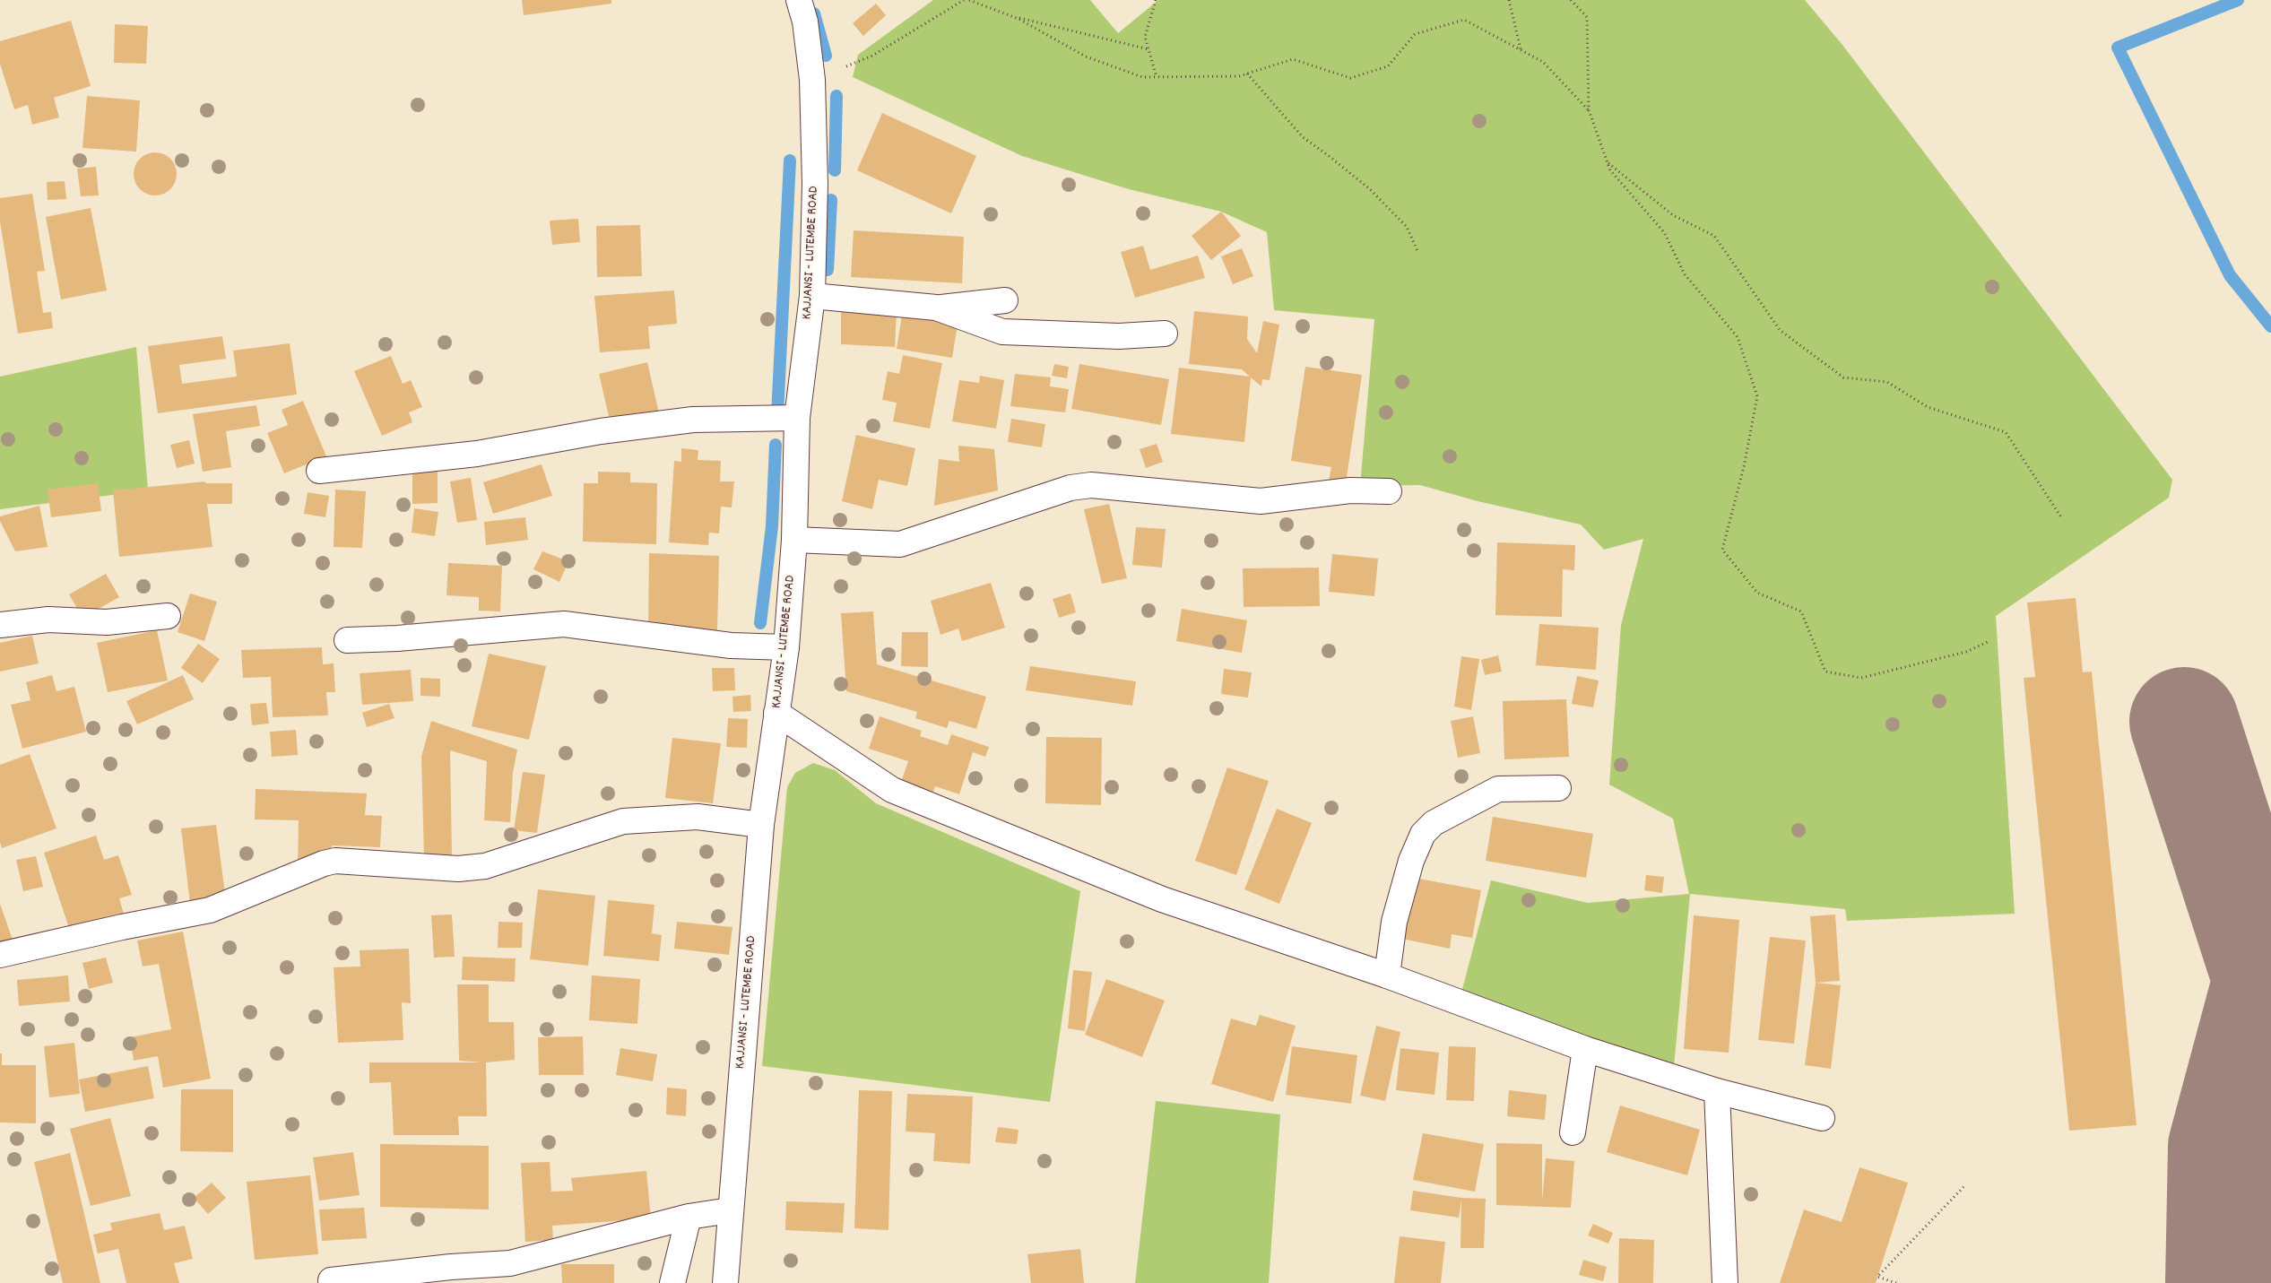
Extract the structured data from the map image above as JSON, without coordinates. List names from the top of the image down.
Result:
{
  "streets": {
    "street": ["KAJJANSI - LUTEMBE ROAD"]
  }
}
